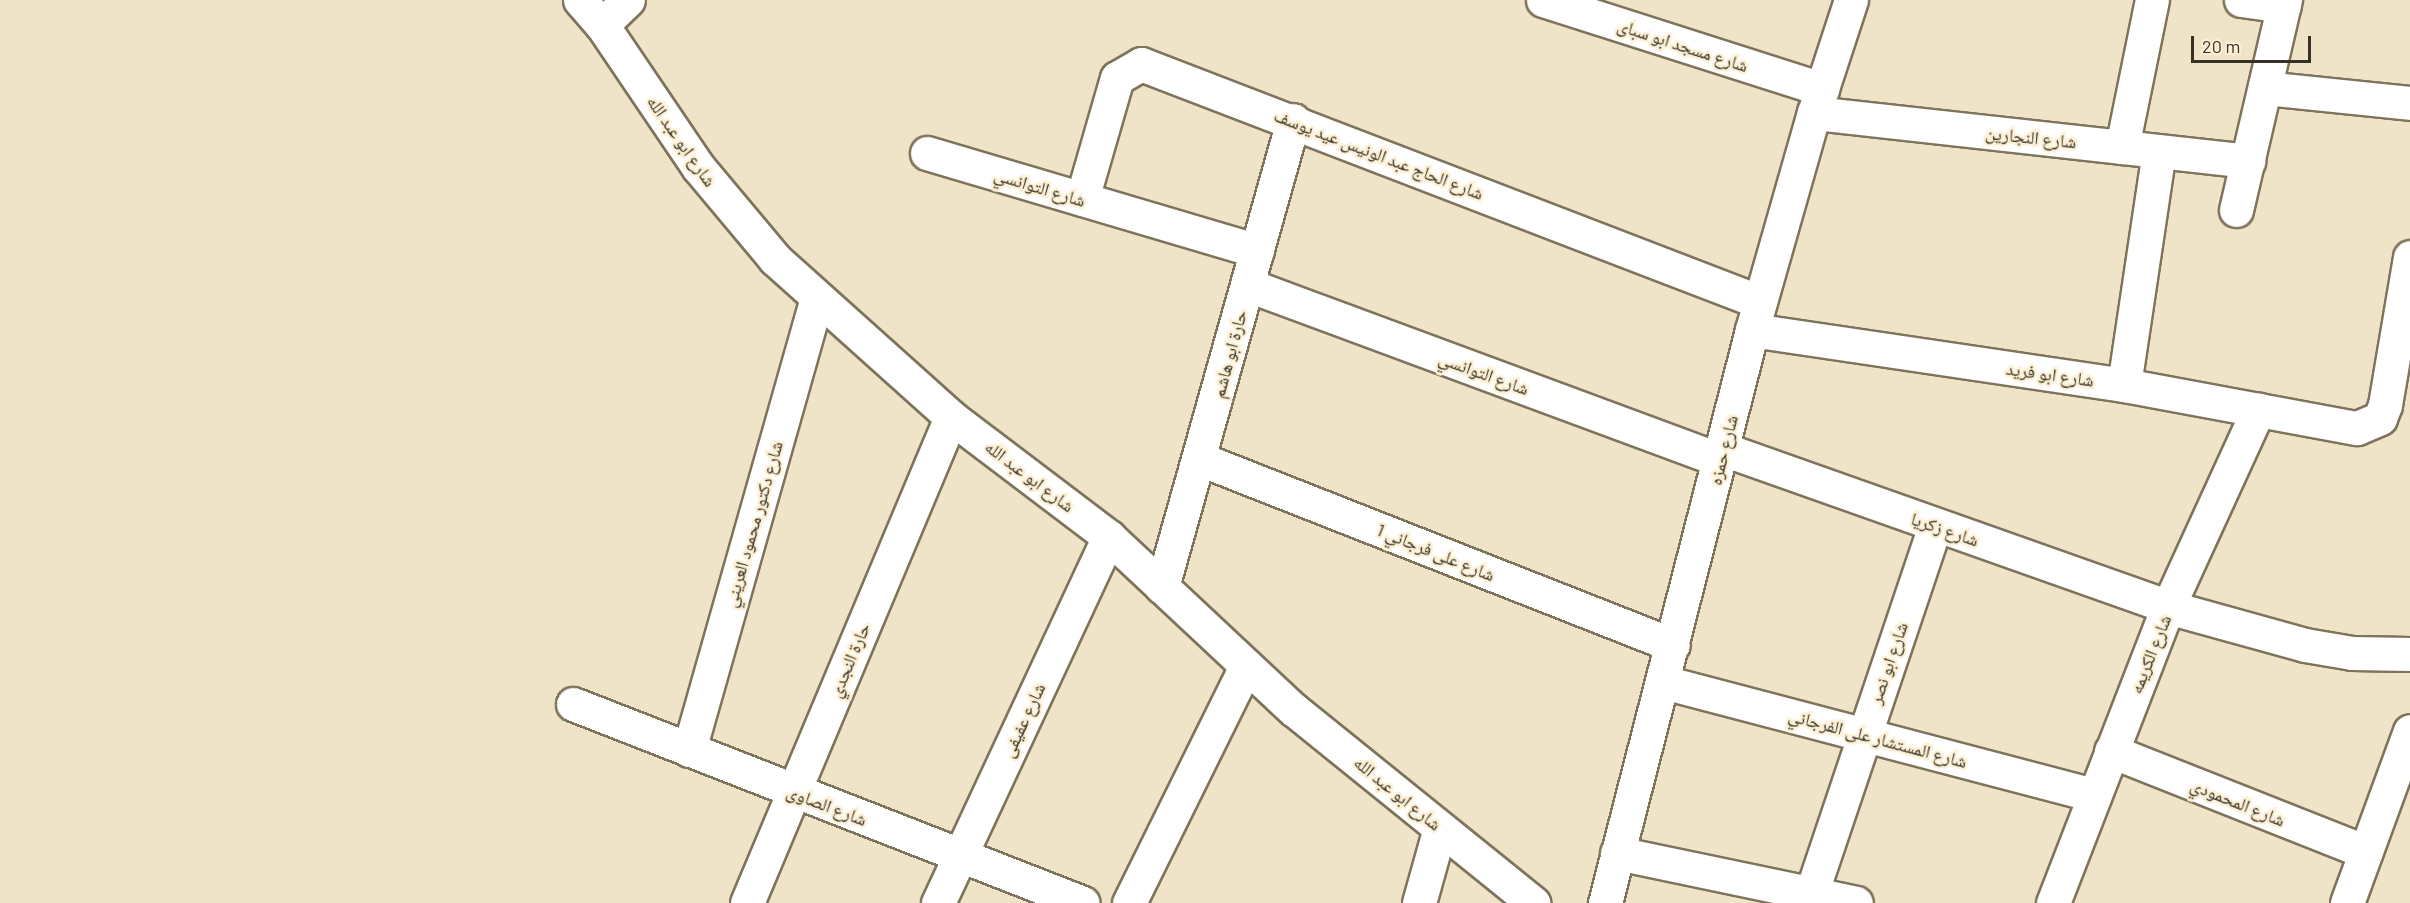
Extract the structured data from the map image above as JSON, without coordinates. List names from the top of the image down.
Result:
{
  "streets": {
    "street": [
      "شارع مسجد ابو سباى",
      "شارع النجارين",
      "شارع ابو عبد الله",
      "شارع الحاج عبد الونيس عيد يوسف",
      "شارع التوانسي",
      "حارة ابو هاشم",
      "شارع ابو فريد",
      "شارع حمزه",
      "شارع دكتور محمود العريني",
      "شارع زكريا",
      "شارع على فرجاني 1",
      "شارع الكريمه",
      "حارة النجدي",
      "شارع ابو نصر",
      "شارع عفيفى",
      "شارع المستشار على الفرجاني",
      "شارع المحمودي",
      "شارع الصاوى"
    ]
  },
  "crossings": [
    ["شارع مسجد ابو سباى", "شارع النجارين"],
    ["شارع مسجد ابو سباى", "شارع حمزه"],
    ["شارع النجارين", "شارع حمزه"],
    ["شارع ابو عبد الله", "حارة ابو هاشم"],
    ["شارع ابو عبد الله", "شارع دكتور محمود العريني"],
    ["شارع ابو عبد الله", "حارة النجدي"],
    ["شارع ابو عبد الله", "شارع عفيفى"],
    ["شارع الحاج عبد الونيس عيد يوسف", "شارع التوانسي"],
    ["شارع الحاج عبد الونيس عيد يوسف", "حارة ابو هاشم"],
    ["شارع الحاج عبد الونيس عيد يوسف", "شارع ابو فريد"],
    ["شارع الحاج عبد الونيس عيد يوسف", "شارع حمزه"],
    ["شارع التوانسي", "حارة ابو هاشم"],
    ["شارع التوانسي", "شارع حمزه"],
    ["شارع التوانسي", "شارع زكريا"],
    ["حارة ابو هاشم", "شارع على فرجاني 1"],
    ["شارع ابو فريد", "شارع حمزه"],
    ["شارع ابو فريد", "شارع الكريمه"],
    ["شارع حمزه", "شارع زكريا"],
    ["شارع حمزه", "شارع على فرجاني 1"],
    ["شارع حمزه", "شارع المستشار على الفرجاني"],
    ["شارع دكتور محمود العريني", "شارع الصاوى"],
    ["شارع زكريا", "شارع الكريمه"],
    ["شارع زكريا", "شارع ابو نصر"],
    ["شارع الكريمه", "شارع المستشار على الفرجاني"],
    ["شارع الكريمه", "شارع المحمودي"],
    ["حارة النجدي", "شارع الصاوى"],
    ["شارع ابو نصر", "شارع المستشار على الفرجاني"],
    ["شارع عفيفى", "شارع الصاوى"]
  ],
  "scale_bar": "20 m"
}
